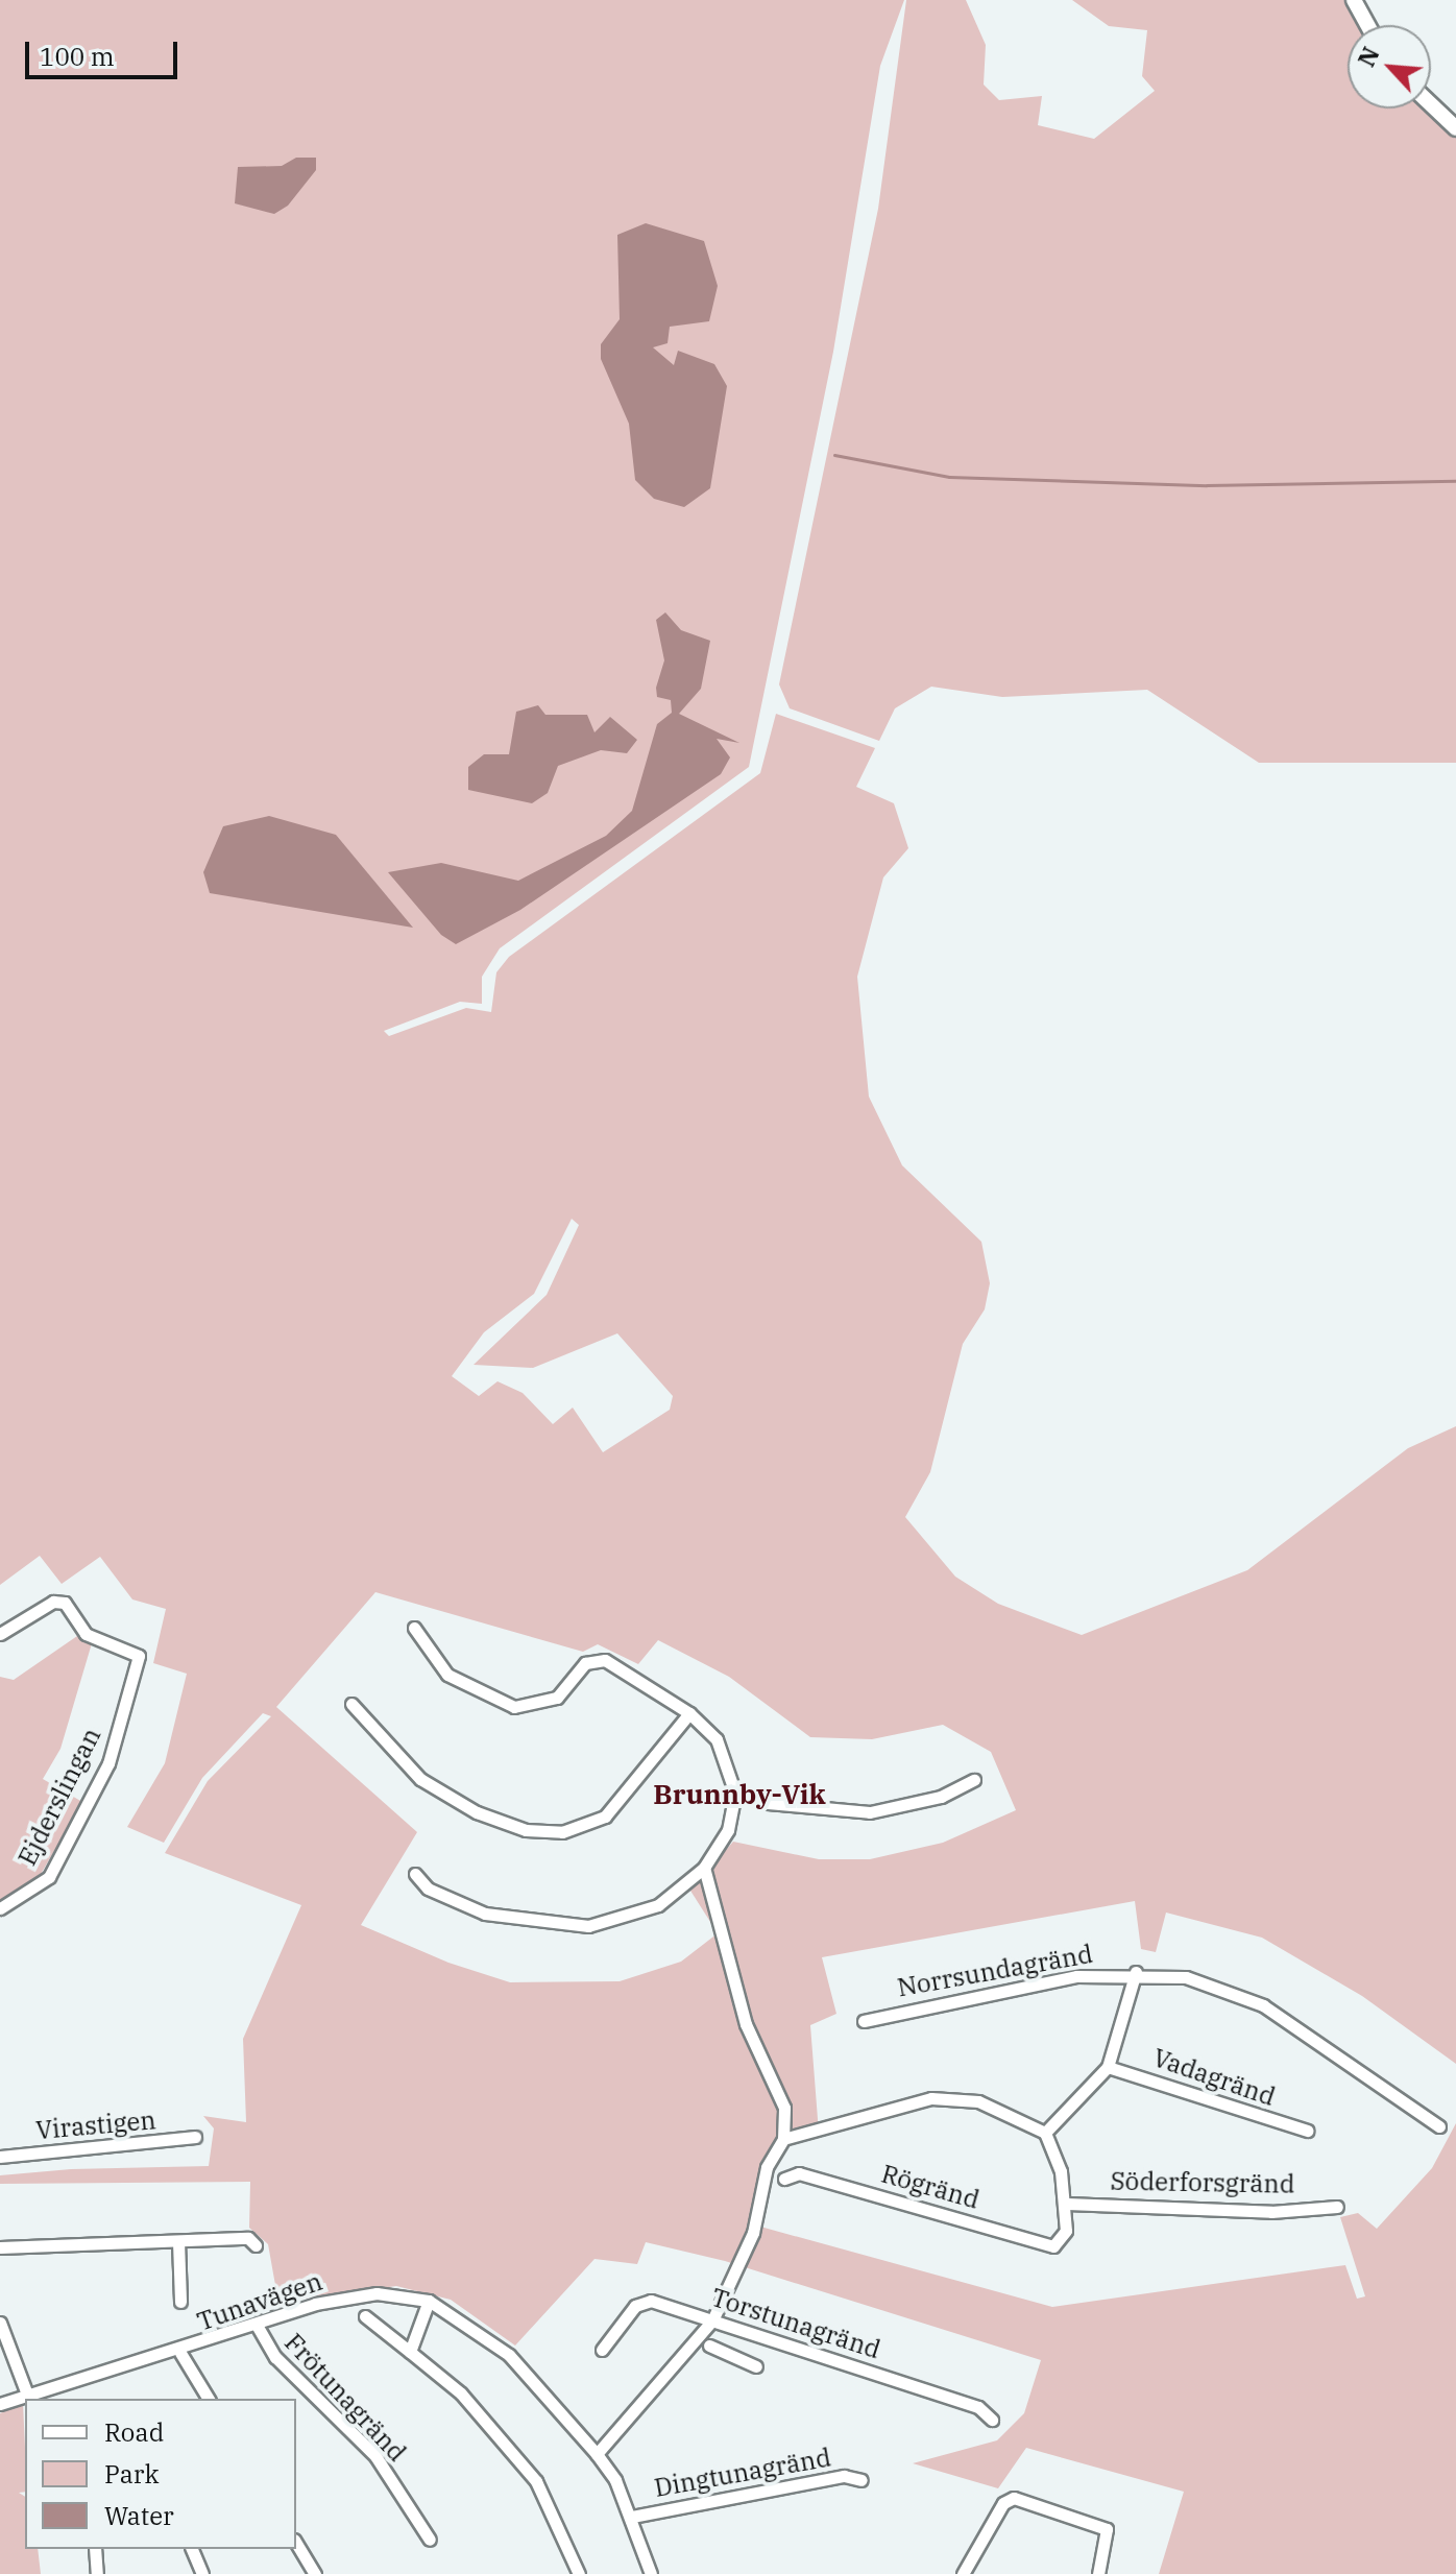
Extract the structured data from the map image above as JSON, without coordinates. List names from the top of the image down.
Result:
{
  "streets": {
    "street": [
      "Ejderslingan",
      "Norrsundagränd",
      "Vadagränd",
      "Virastigen",
      "Söderforsgränd",
      "Rögränd",
      "Tunavägen",
      "Torstunagränd",
      "Frötunagränd",
      "Dingtunagränd"
    ]
  },
  "crossings": [
    ["Söderforsgränd", "Rögränd"],
    ["Tunavägen", "Frötunagränd"],
    ["Tunavägen", "Dingtunagränd"]
  ],
  "districts": ["Brunnby-Vik"],
  "legend": ["Road", "Park", "Water"],
  "scale_bar": "100 m",
  "north": "top left"
}
